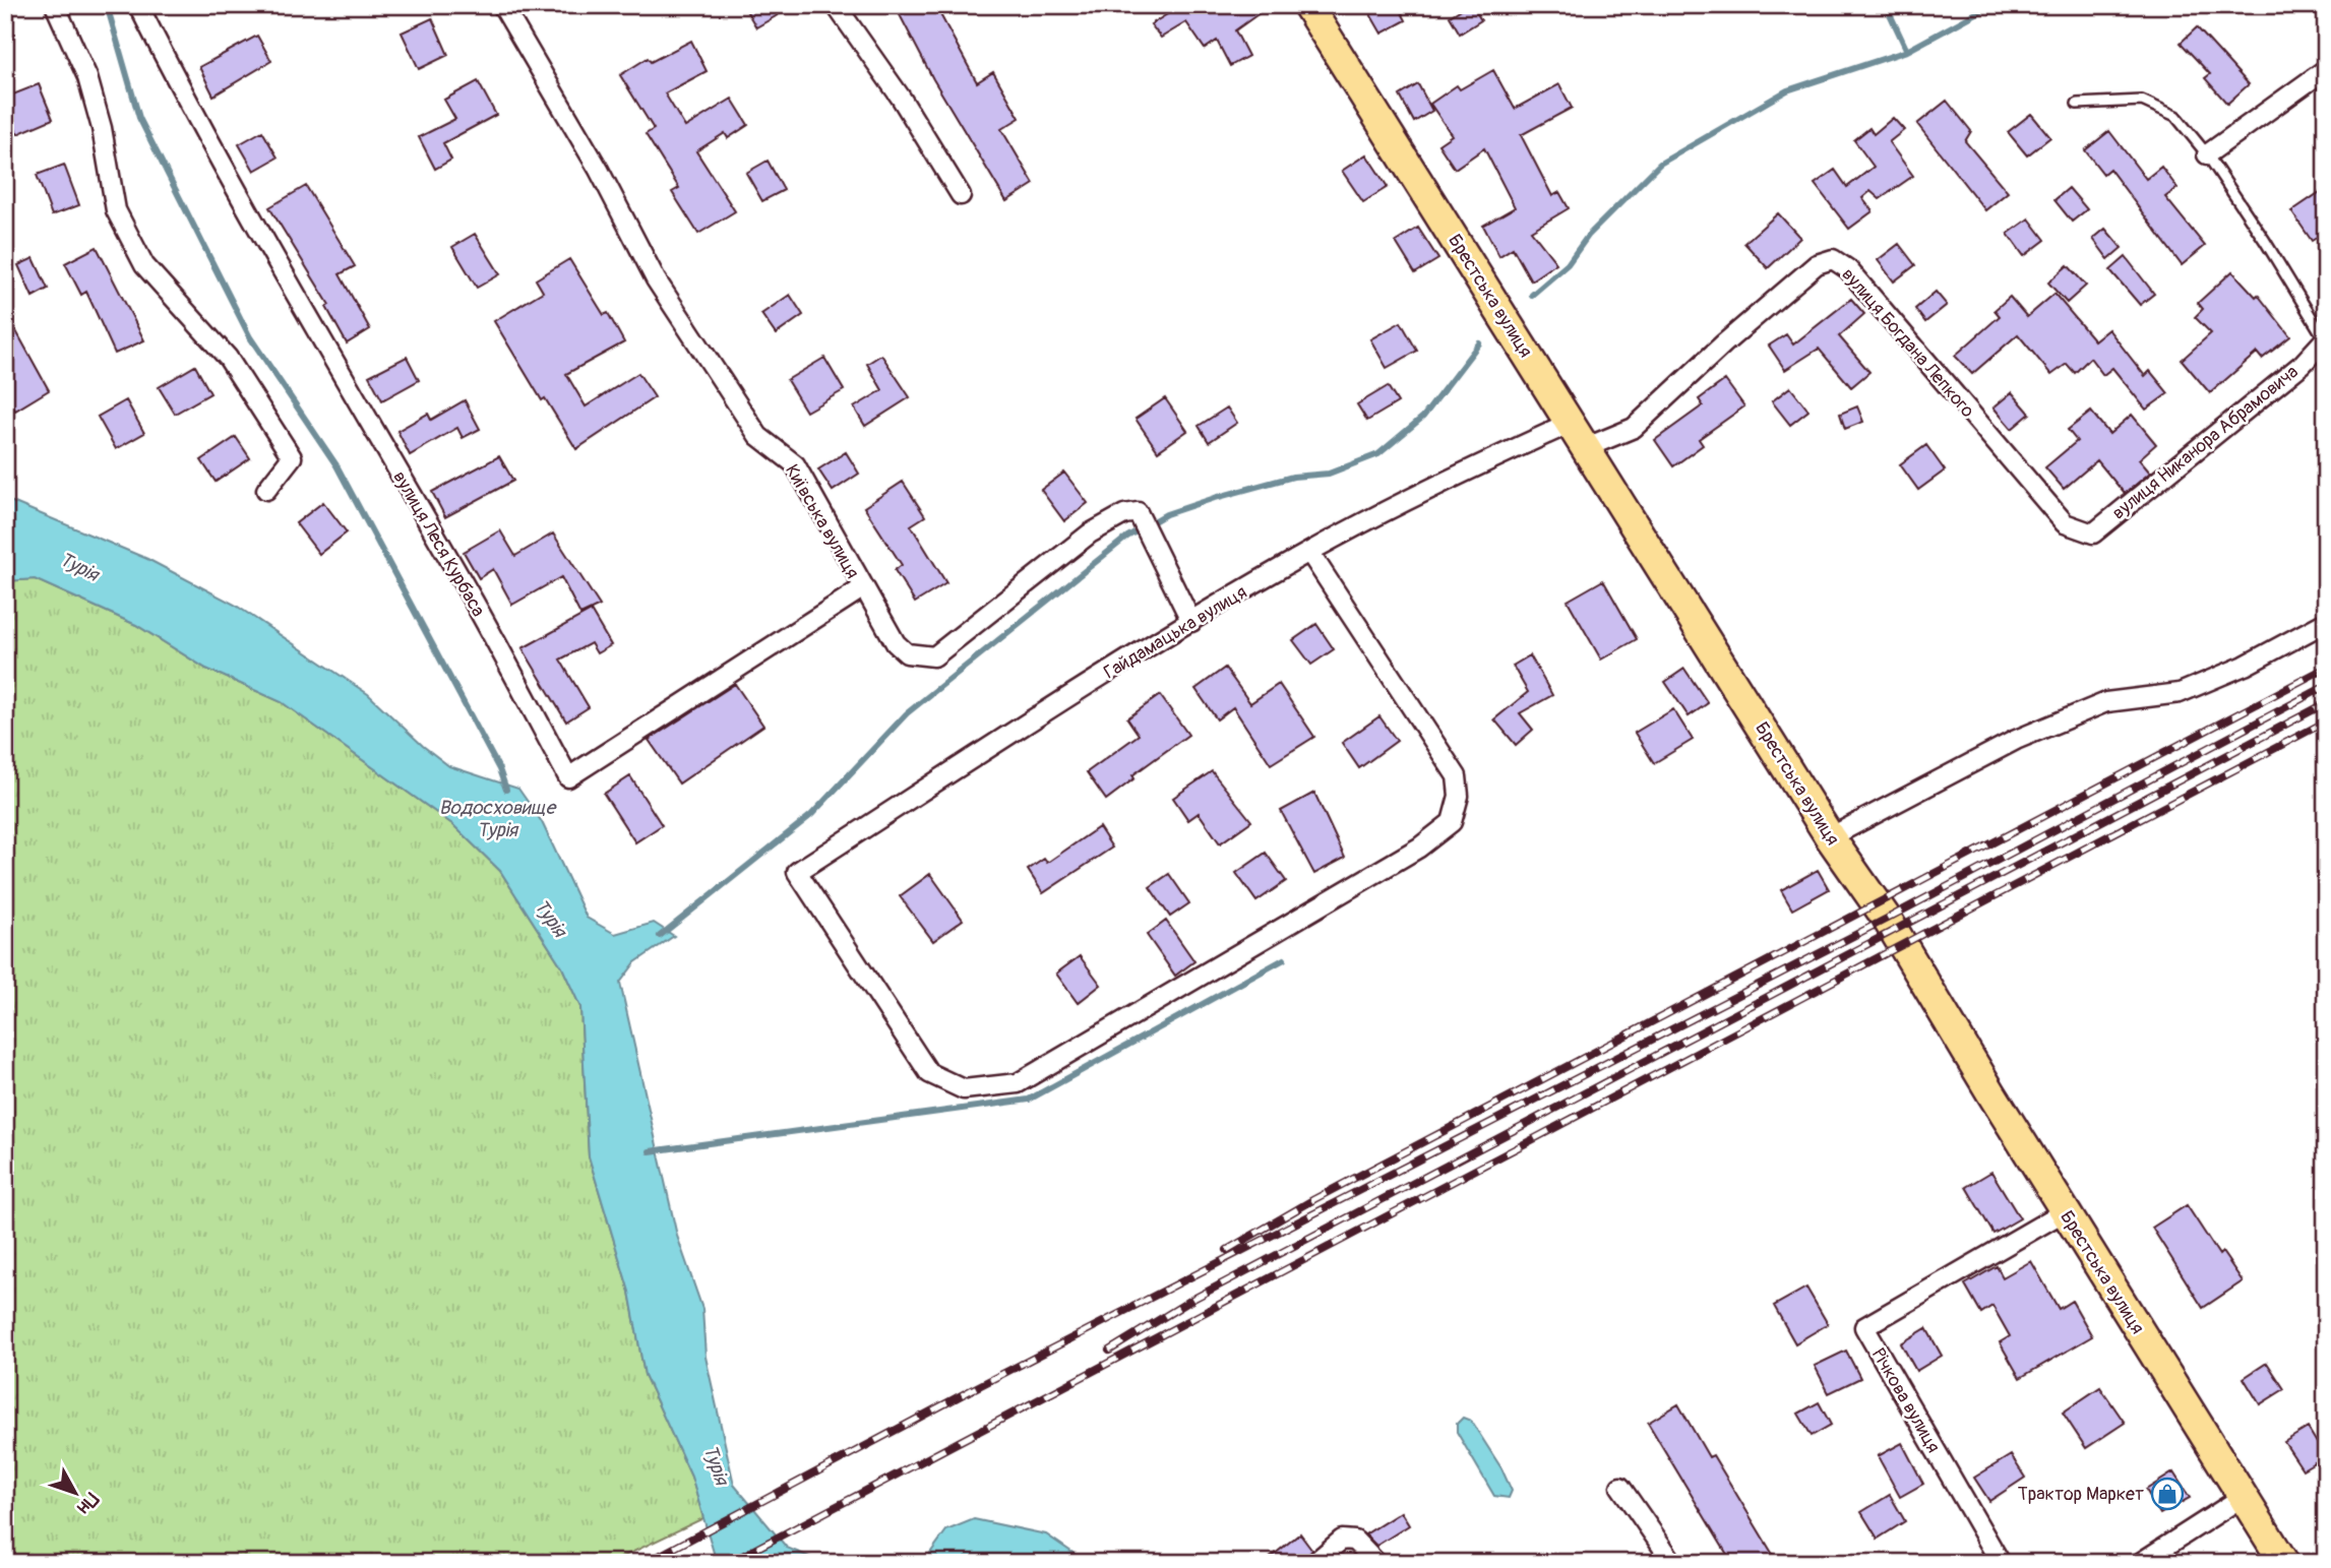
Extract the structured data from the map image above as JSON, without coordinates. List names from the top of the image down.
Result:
{
  "streets": {
    "main road": ["Брестська вулиця"],
    "street": [
      "вулиця Богдана Лепкого",
      "вулиця Никанора Абрамовича",
      "Київська вулиця",
      "вулиця Леся Курбаса",
      "Гайдамацька вулиця",
      "Річкова вулиця"
    ]
  },
  "crossings": [
    ["Брестська вулиця", "вулиця Богдана Лепкого"],
    ["Брестська вулиця", "Гайдамацька вулиця"],
    ["Брестська вулиця", "Річкова вулиця"],
    ["вулиця Богдана Лепкого", "вулиця Никанора Абрамовича"],
    ["Київська вулиця", "вулиця Леся Курбаса"],
    ["Київська вулиця", "Гайдамацька вулиця"]
  ],
  "water": ["Турія", "Водосховище Турія"],
  "places": {
    "shop": ["Трактор Маркет"]
  },
  "north": "bottom right"
}
